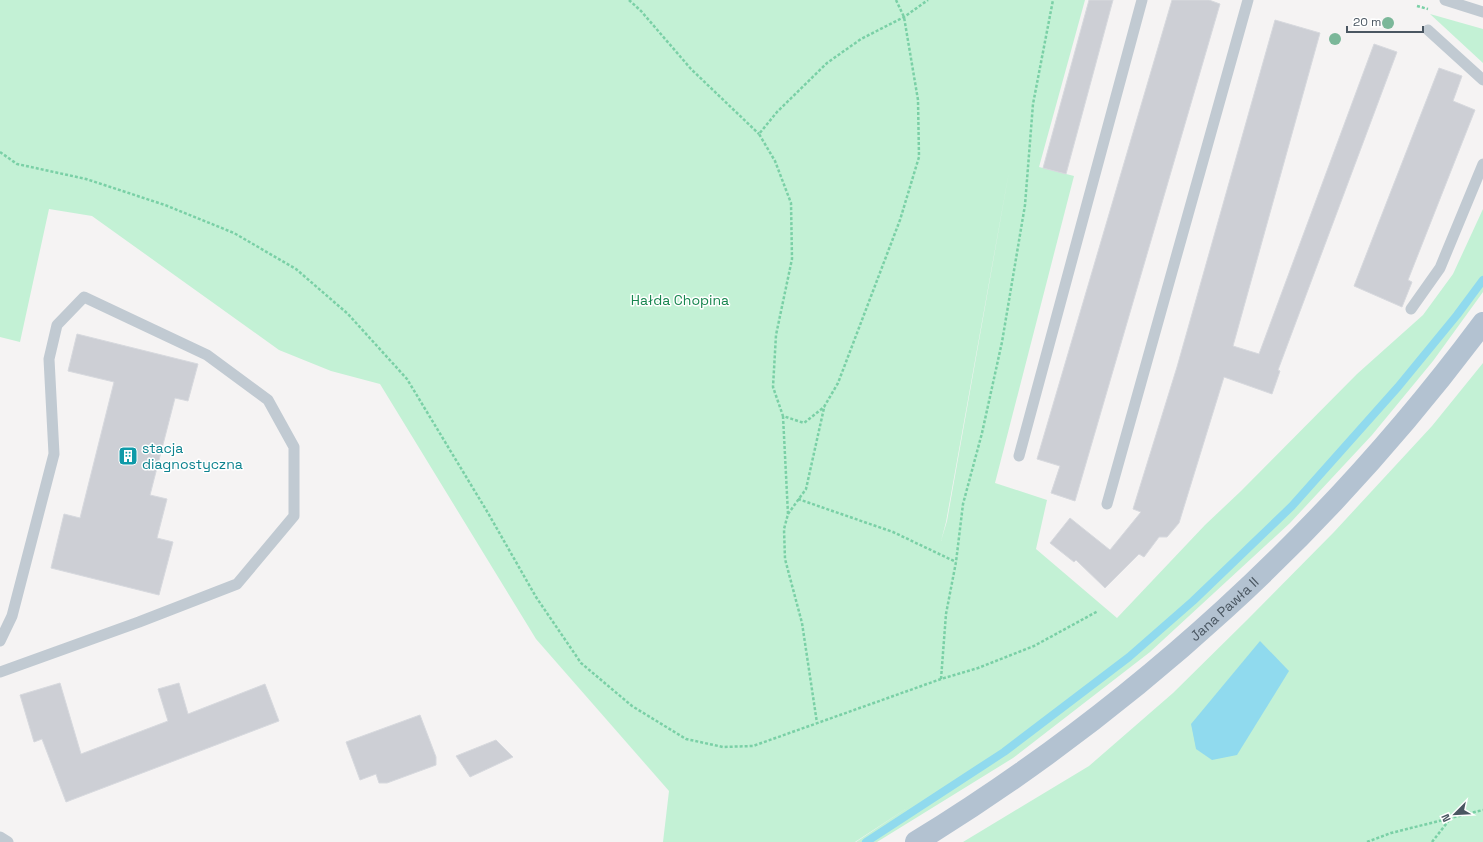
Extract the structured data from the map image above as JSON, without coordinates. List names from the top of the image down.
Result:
{
  "streets": {
    "main road": ["Jana Pawła II"]
  },
  "parks": ["Hałda Chopina"],
  "places": {
    "building": ["stacja diagnostyczna"]
  },
  "scale_bar": "20 m",
  "north": "bottom left"
}
